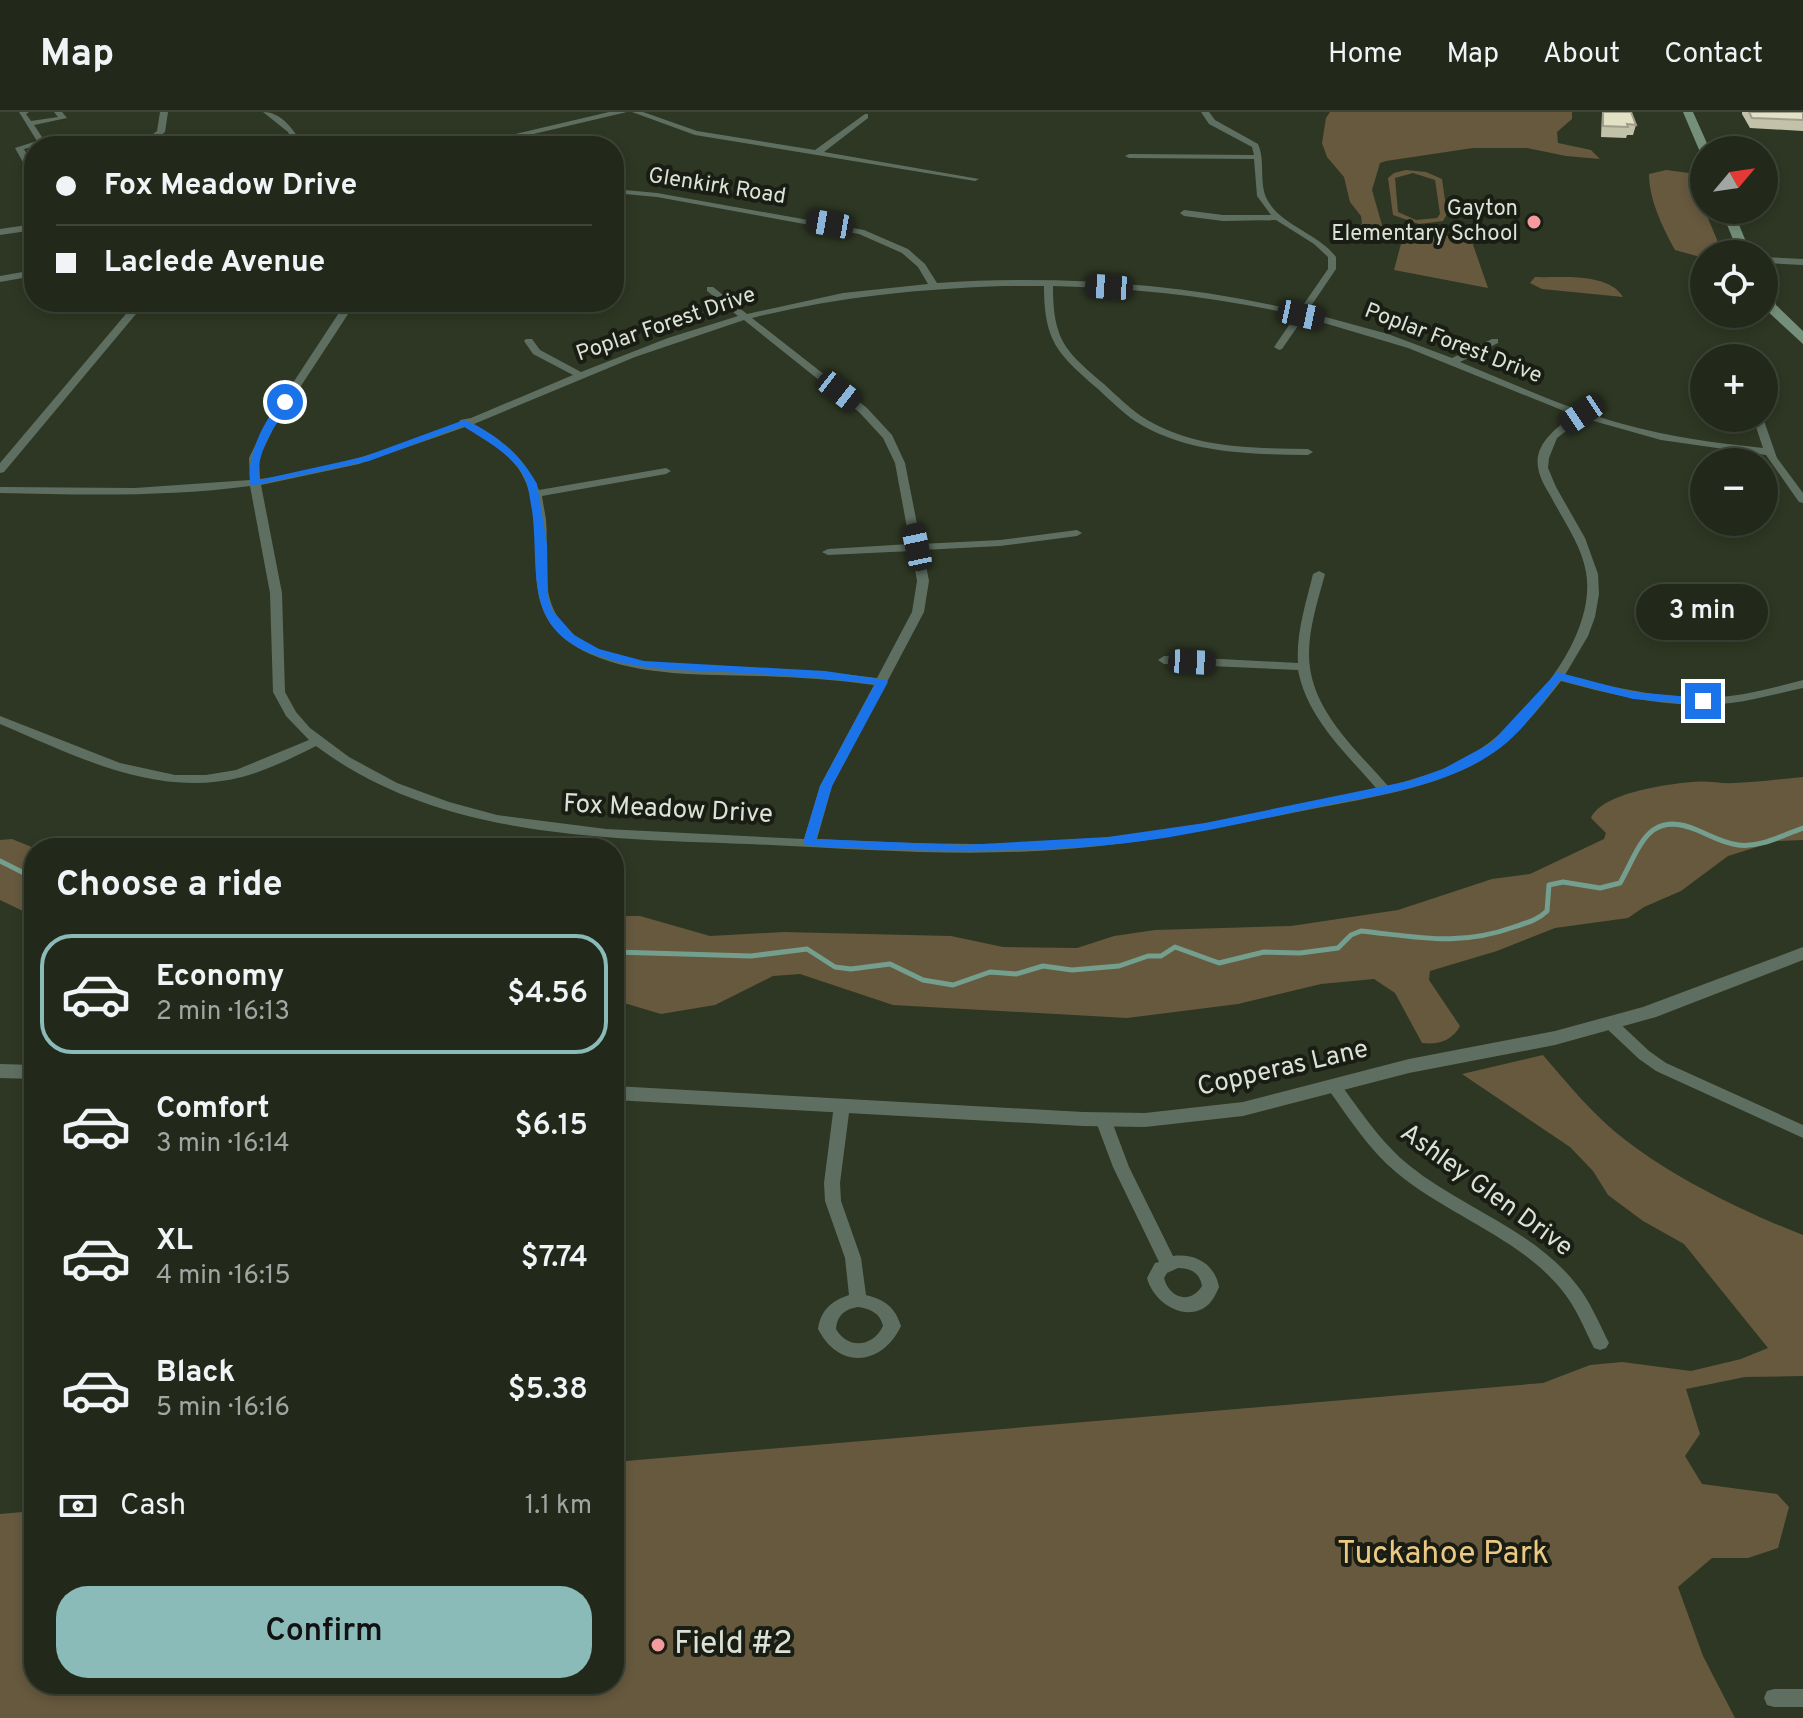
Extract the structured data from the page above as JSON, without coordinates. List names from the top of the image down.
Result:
{
  "streets": {
    "street": [
      "Glenkirk Road",
      "Poplar Forest Drive",
      "Fox Meadow Drive",
      "Copperas Lane",
      "Ashley Glen Drive"
    ]
  },
  "crossings": [
    ["Glenkirk Road", "Poplar Forest Drive"],
    ["Poplar Forest Drive", "Fox Meadow Drive"],
    ["Copperas Lane", "Ashley Glen Drive"]
  ],
  "parks": ["Tuckahoe Park"],
  "places": ["Gayton Elementary School", "Field #2"],
  "north": "top right",
  "page": {
    "header": "Map",
    "nav": [
      "Home",
      "Map",
      "About",
      "Contact"
    ],
    "map_buttons": ["+", "−"],
    "banner": ["Fox Meadow Drive", "Laclede Avenue"],
    "bubble": "3 min",
    "heading": "Choose a ride",
    "list": [
      {
        "name": "Economy",
        "note": "2 min · 16:13",
        "value": "$4.56"
      },
      {
        "name": "Comfort",
        "note": "3 min · 16:14",
        "value": "$6.15"
      },
      {
        "name": "XL",
        "note": "4 min · 16:15",
        "value": "$7.74"
      },
      {
        "name": "Black",
        "note": "5 min · 16:16",
        "value": "$5.38"
      }
    ],
    "pay": ["Cash", "1.1 km"],
    "buttons": "Confirm"
  }
}
